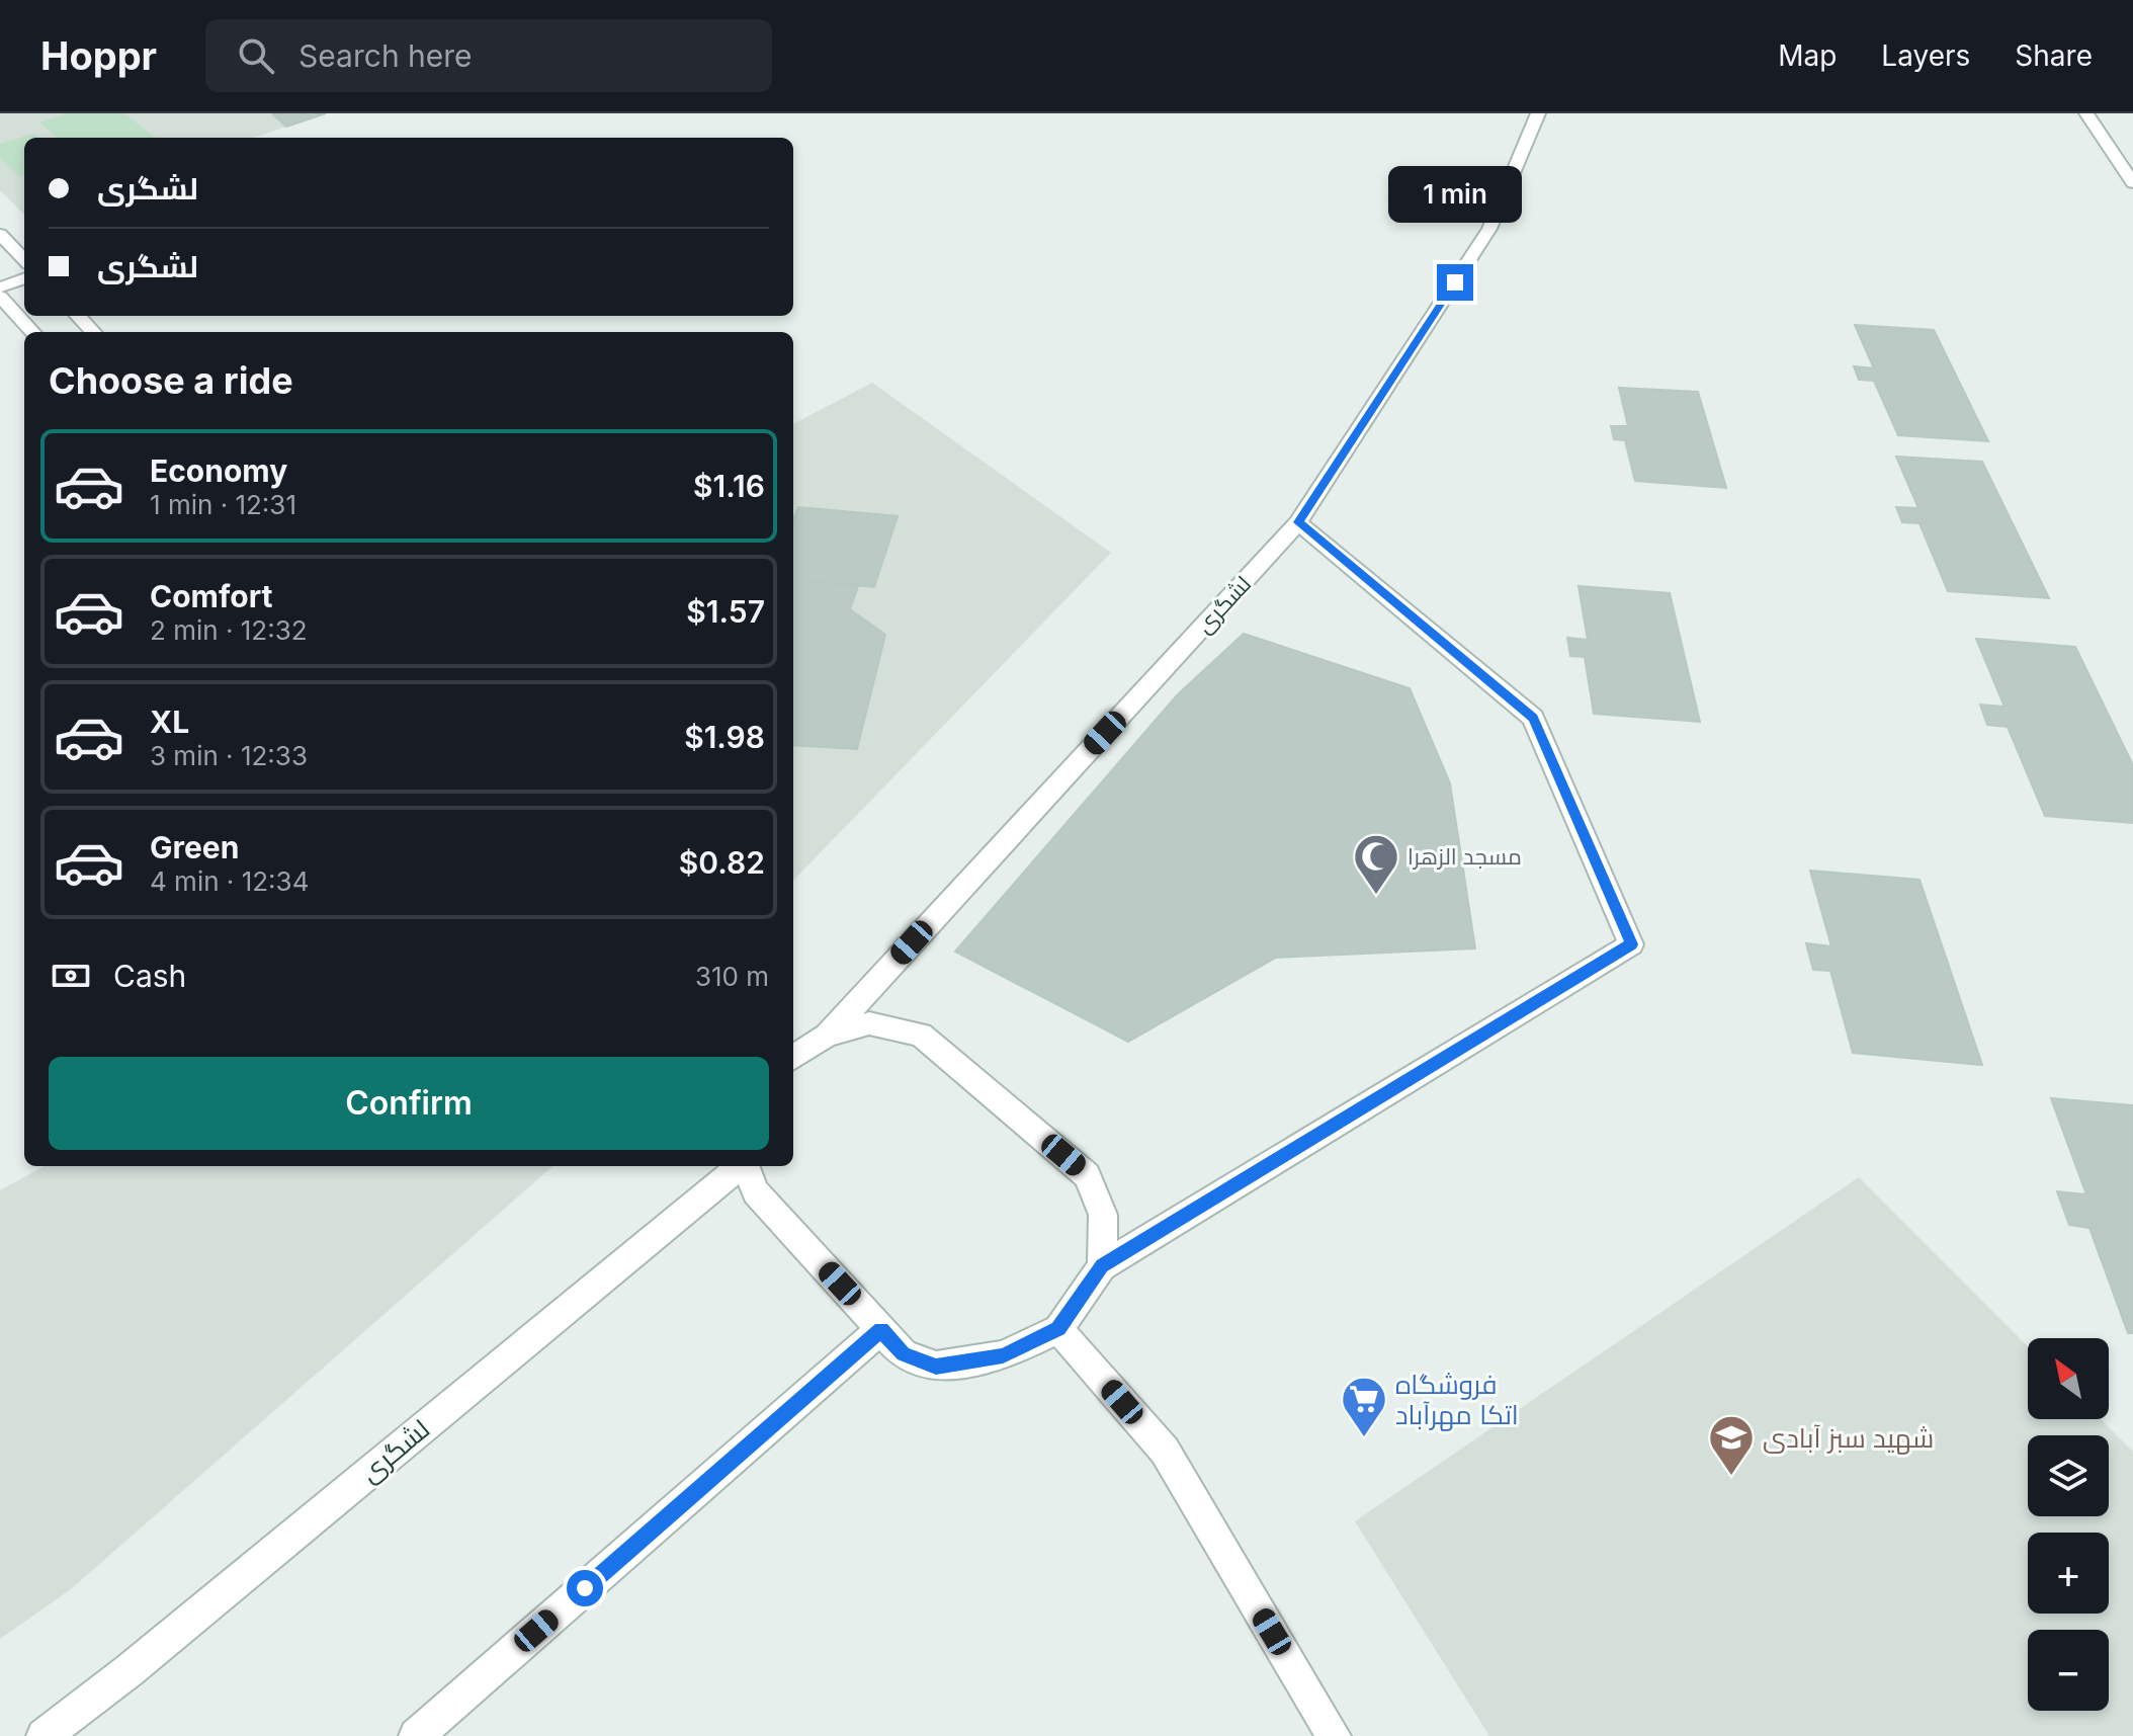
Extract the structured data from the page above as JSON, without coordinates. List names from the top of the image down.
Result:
{
  "streets": {
    "lane": ["لشگری"]
  },
  "places": {
    "mosque": ["مسجد الزهرا"],
    "supermarket": ["فروشگاه اتکا مهرآباد"],
    "school or university": ["شهید سبز آبادی"]
  },
  "north": "top left",
  "page": {
    "header": "Hoppr",
    "search": "Search here",
    "nav": ["Map", "Layers", "Share"],
    "banner": ["لشگری", "لشگری"],
    "bubble": "1 min",
    "heading": "Choose a ride",
    "list": [
      {
        "name": "Economy",
        "note": "1 min · 12:31",
        "value": "$1.16"
      },
      {
        "name": "Comfort",
        "note": "2 min · 12:32",
        "value": "$1.57"
      },
      {
        "name": "XL",
        "note": "3 min · 12:33",
        "value": "$1.98"
      },
      {
        "name": "Green",
        "note": "4 min · 12:34",
        "value": "$0.82"
      }
    ],
    "pay": ["Cash", "310 m"],
    "buttons": "Confirm",
    "map_buttons": ["+", "−"]
  }
}
